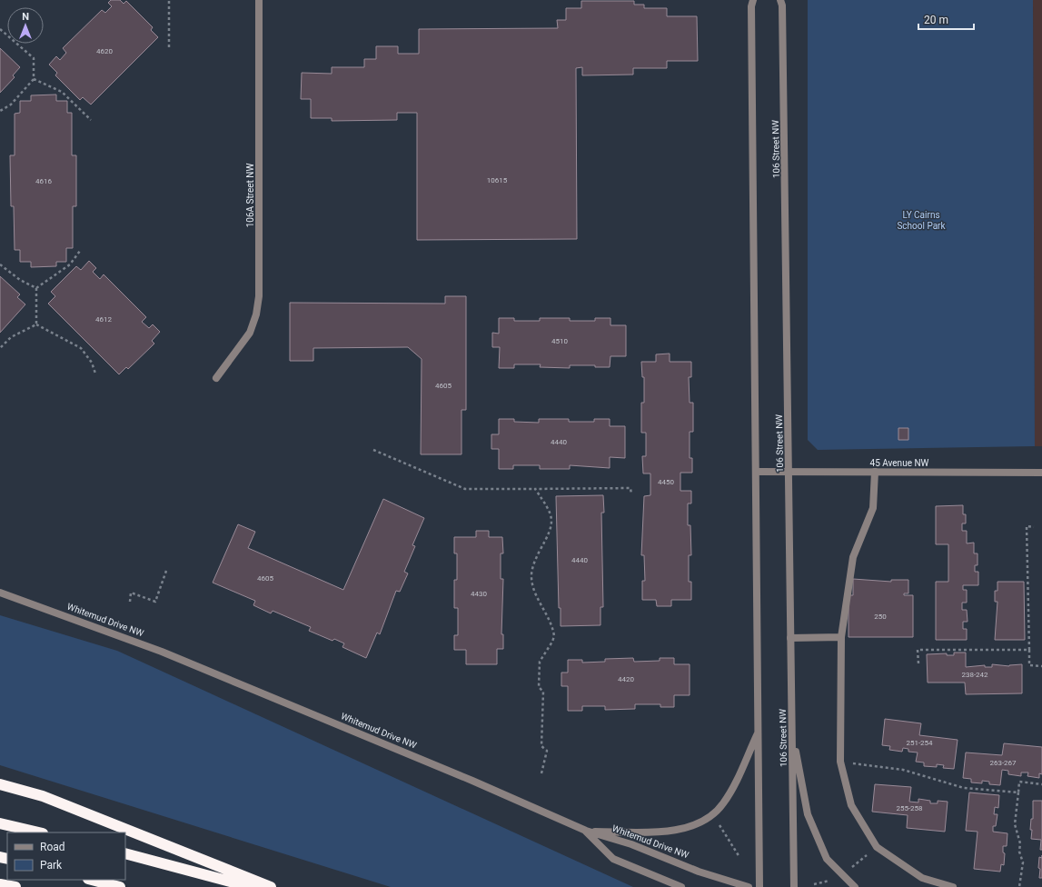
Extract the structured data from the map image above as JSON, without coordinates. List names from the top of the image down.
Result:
{
  "streets": {
    "street": [
      "106 Street NW",
      "106A Street NW",
      "45 Avenue NW",
      "Whitemud Drive NW"
    ]
  },
  "crossings": [
    ["106 Street NW", "45 Avenue NW"]
  ],
  "parks": ["LY Cairns School Park"],
  "house_numbers": [
    "4620",
    "10615",
    "4616",
    "4612",
    "4510",
    "4605",
    "4440",
    "4450",
    "4440",
    "4605",
    "4430",
    "250",
    "238-242",
    "4420",
    "251-254",
    "263-267",
    "255-258"
  ],
  "legend": ["Road", "Park"],
  "scale_bar": "20 m",
  "north": "top"
}
